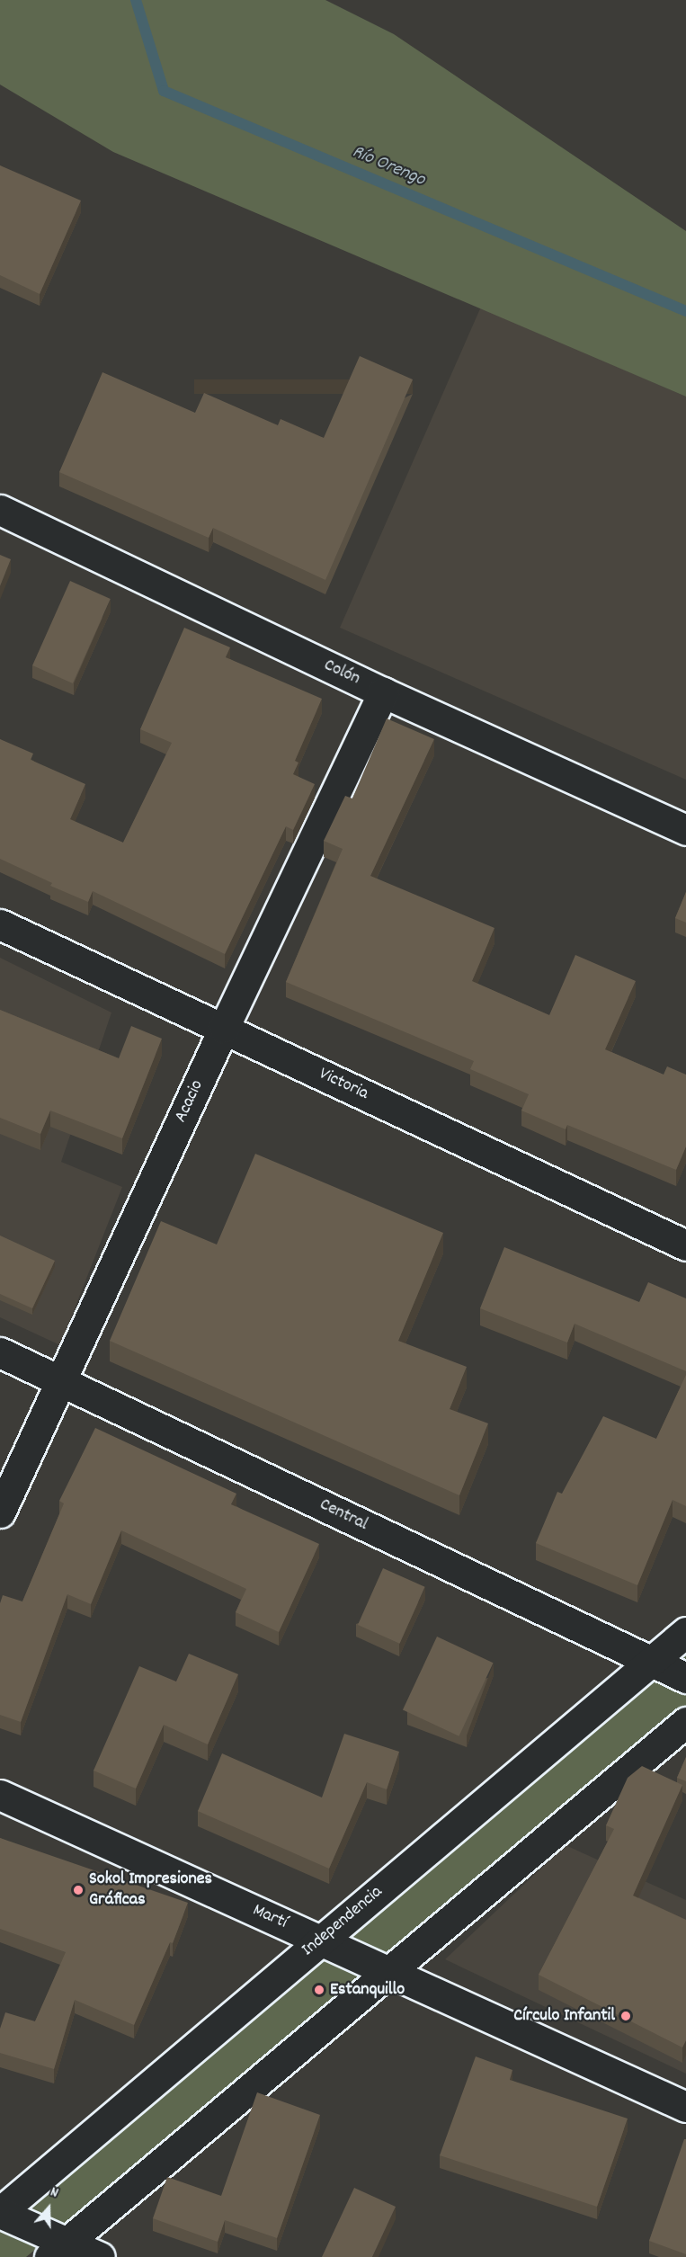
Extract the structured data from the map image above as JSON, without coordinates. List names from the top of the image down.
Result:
{
  "streets": {
    "street": [
      "Colón",
      "Victoria",
      "Acacio",
      "Central",
      "Martí",
      "Independencia"
    ]
  },
  "crossings": [
    ["Colón", "Acacio"],
    ["Victoria", "Acacio"],
    ["Acacio", "Central"],
    ["Central", "Independencia"],
    ["Martí", "Independencia"]
  ],
  "water": ["Río Orengo"],
  "places": ["Sokol Impresiones Gráficas", "Estanquillo", "Círculo Infantil"],
  "north": "top"
}
